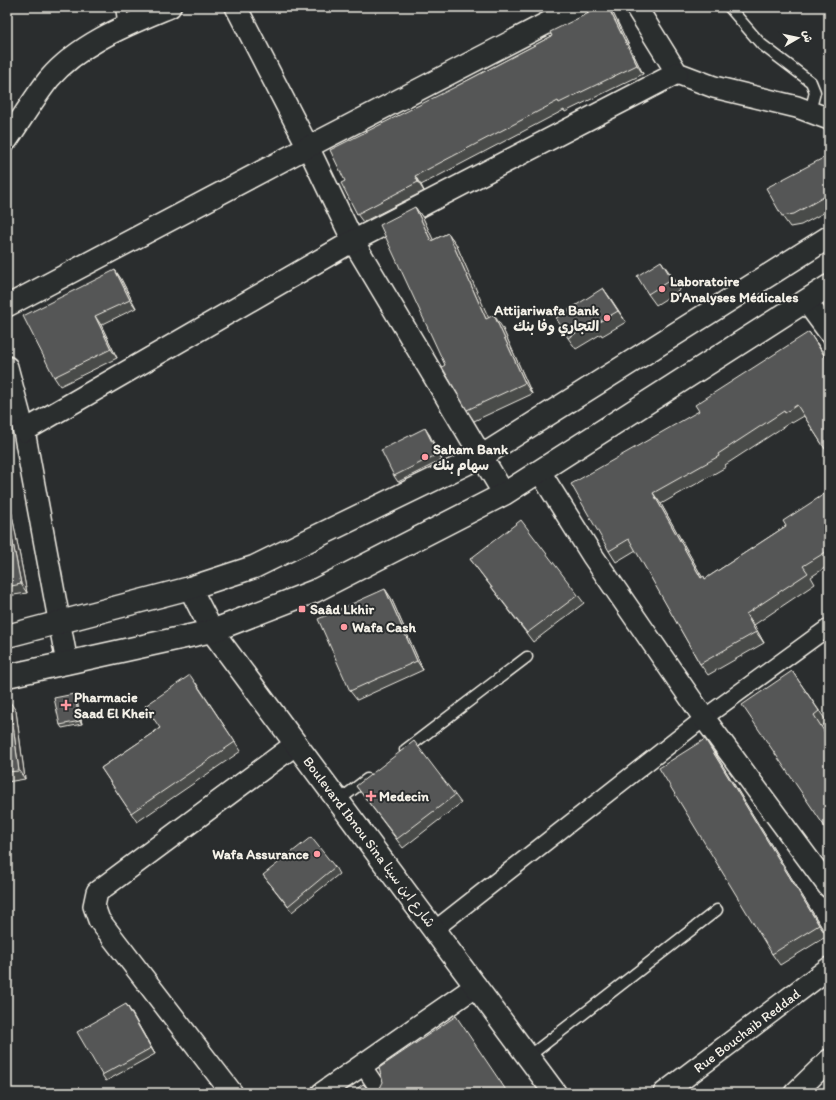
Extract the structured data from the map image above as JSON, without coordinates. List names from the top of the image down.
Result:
{
  "streets": {
    "main road": ["Boulevard Ibnou Sina شارع ابن سينا"],
    "street": ["Rue Bouchaib Reddad"]
  },
  "places": {
    "other": [
      "Laboratoire D'Analyses Médicales",
      "Attijariwafa Bank التجاري وفا بنك",
      "Saham Bank سهام بنك",
      "Wafa Cash",
      "Wafa Assurance"
    ],
    "transit": ["Saâd Lkhir"],
    "health": ["Pharmacie Saad El Kheir", "Medecin"]
  },
  "north": "right"
}
